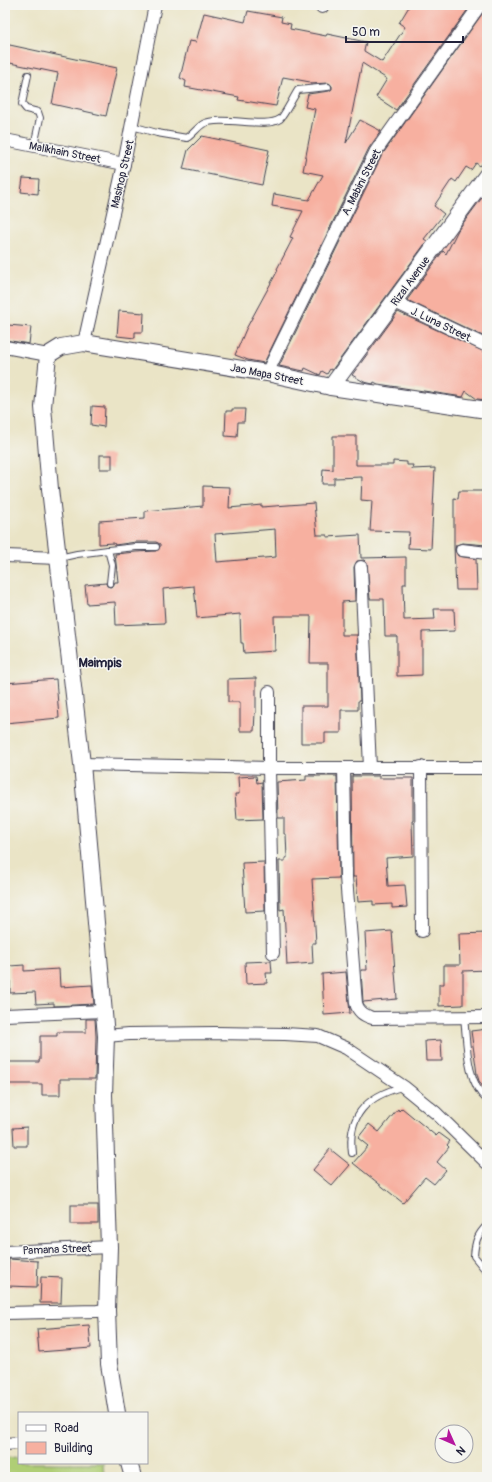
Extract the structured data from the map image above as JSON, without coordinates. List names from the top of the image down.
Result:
{
  "streets": {
    "street": [
      "Malikhain Street",
      "Masinop Street",
      "A. Mabini Street",
      "Rizal Avenue",
      "J. Luna Street",
      "Jao Mapa Street",
      "Pamana Street"
    ]
  },
  "crossings": [
    ["Malikhain Street", "Masinop Street"],
    ["Masinop Street", "Jao Mapa Street"],
    ["A. Mabini Street", "Jao Mapa Street"],
    ["Rizal Avenue", "J. Luna Street"],
    ["Rizal Avenue", "Jao Mapa Street"]
  ],
  "districts": ["Maimpis"],
  "legend": ["Road", "Building"],
  "scale_bar": "50 m",
  "north": "bottom right"
}
